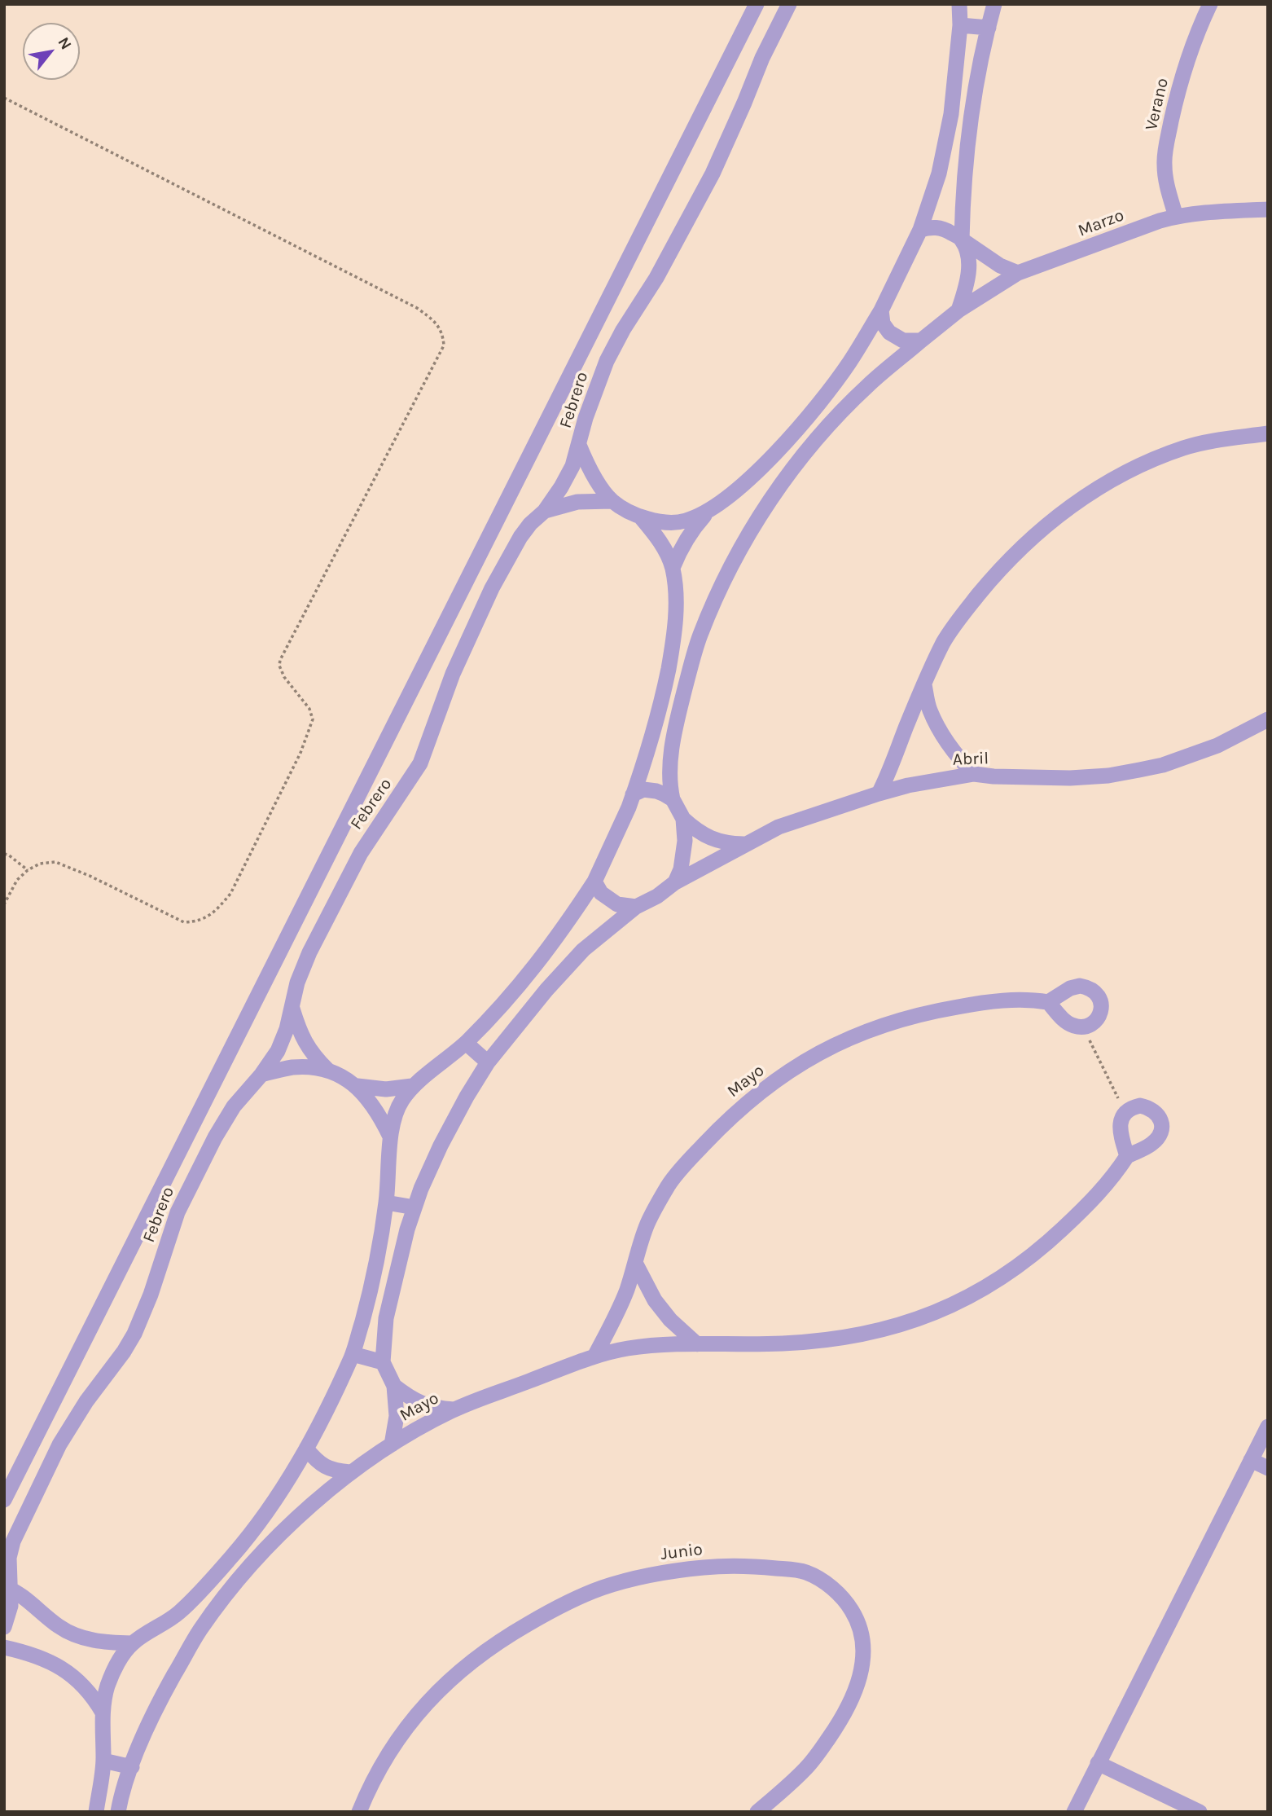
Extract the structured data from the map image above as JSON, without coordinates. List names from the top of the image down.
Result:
{
  "streets": {
    "street": [
      "Verano",
      "Marzo",
      "Febrero",
      "Abril",
      "Mayo",
      "Junio"
    ]
  },
  "crossings": [
    ["Verano", "Marzo"],
    ["Marzo", "Abril"]
  ],
  "north": "top right"
}
